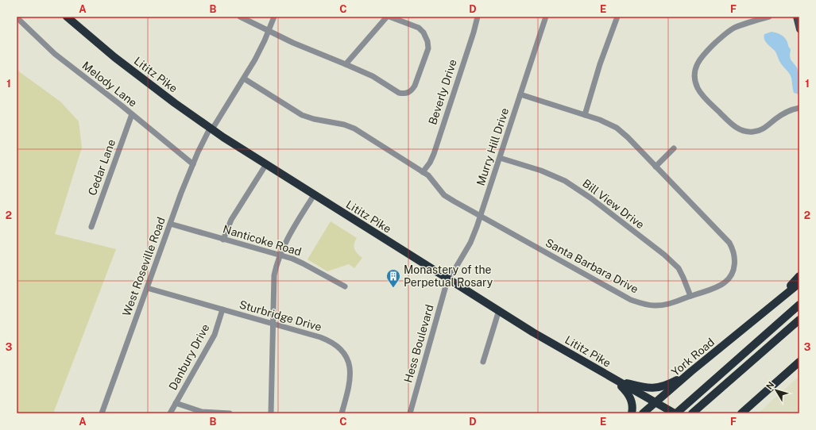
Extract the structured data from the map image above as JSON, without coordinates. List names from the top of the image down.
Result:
{
  "streets": {
    "highway": ["Lititz Pike", "York Road"],
    "street": [
      "Melody Lane",
      "Beverly Drive",
      "Murry Hill Drive",
      "Cedar Lane",
      "Bill View Drive",
      "Nanticoke Road",
      "Santa Barbara Drive",
      "West Roseville Road",
      "Sturbridge Drive",
      "Hess Boulevard",
      "Danbury Drive"
    ]
  },
  "crossings": [
    ["Lititz Pike", "Murry Hill Drive"],
    ["Lititz Pike", "West Roseville Road"],
    ["Lititz Pike", "Hess Boulevard"],
    ["Lititz Pike", "York Road"],
    ["Melody Lane", "Cedar Lane"],
    ["Melody Lane", "West Roseville Road"],
    ["Beverly Drive", "Santa Barbara Drive"],
    ["Murry Hill Drive", "Bill View Drive"],
    ["Murry Hill Drive", "Santa Barbara Drive"],
    ["Murry Hill Drive", "Hess Boulevard"],
    ["Bill View Drive", "Santa Barbara Drive"],
    ["Nanticoke Road", "West Roseville Road"],
    ["Santa Barbara Drive", "West Roseville Road"],
    ["West Roseville Road", "Sturbridge Drive"],
    ["Sturbridge Drive", "Danbury Drive"]
  ],
  "places": {
    "building": ["Monastery of the Perpetual Rosary"]
  },
  "north": "top left",
  "grid": {
    "columns": [
      "A",
      "B",
      "C",
      "D",
      "E",
      "F"
    ],
    "rows": ["1", "2", "3"]
  }
}
